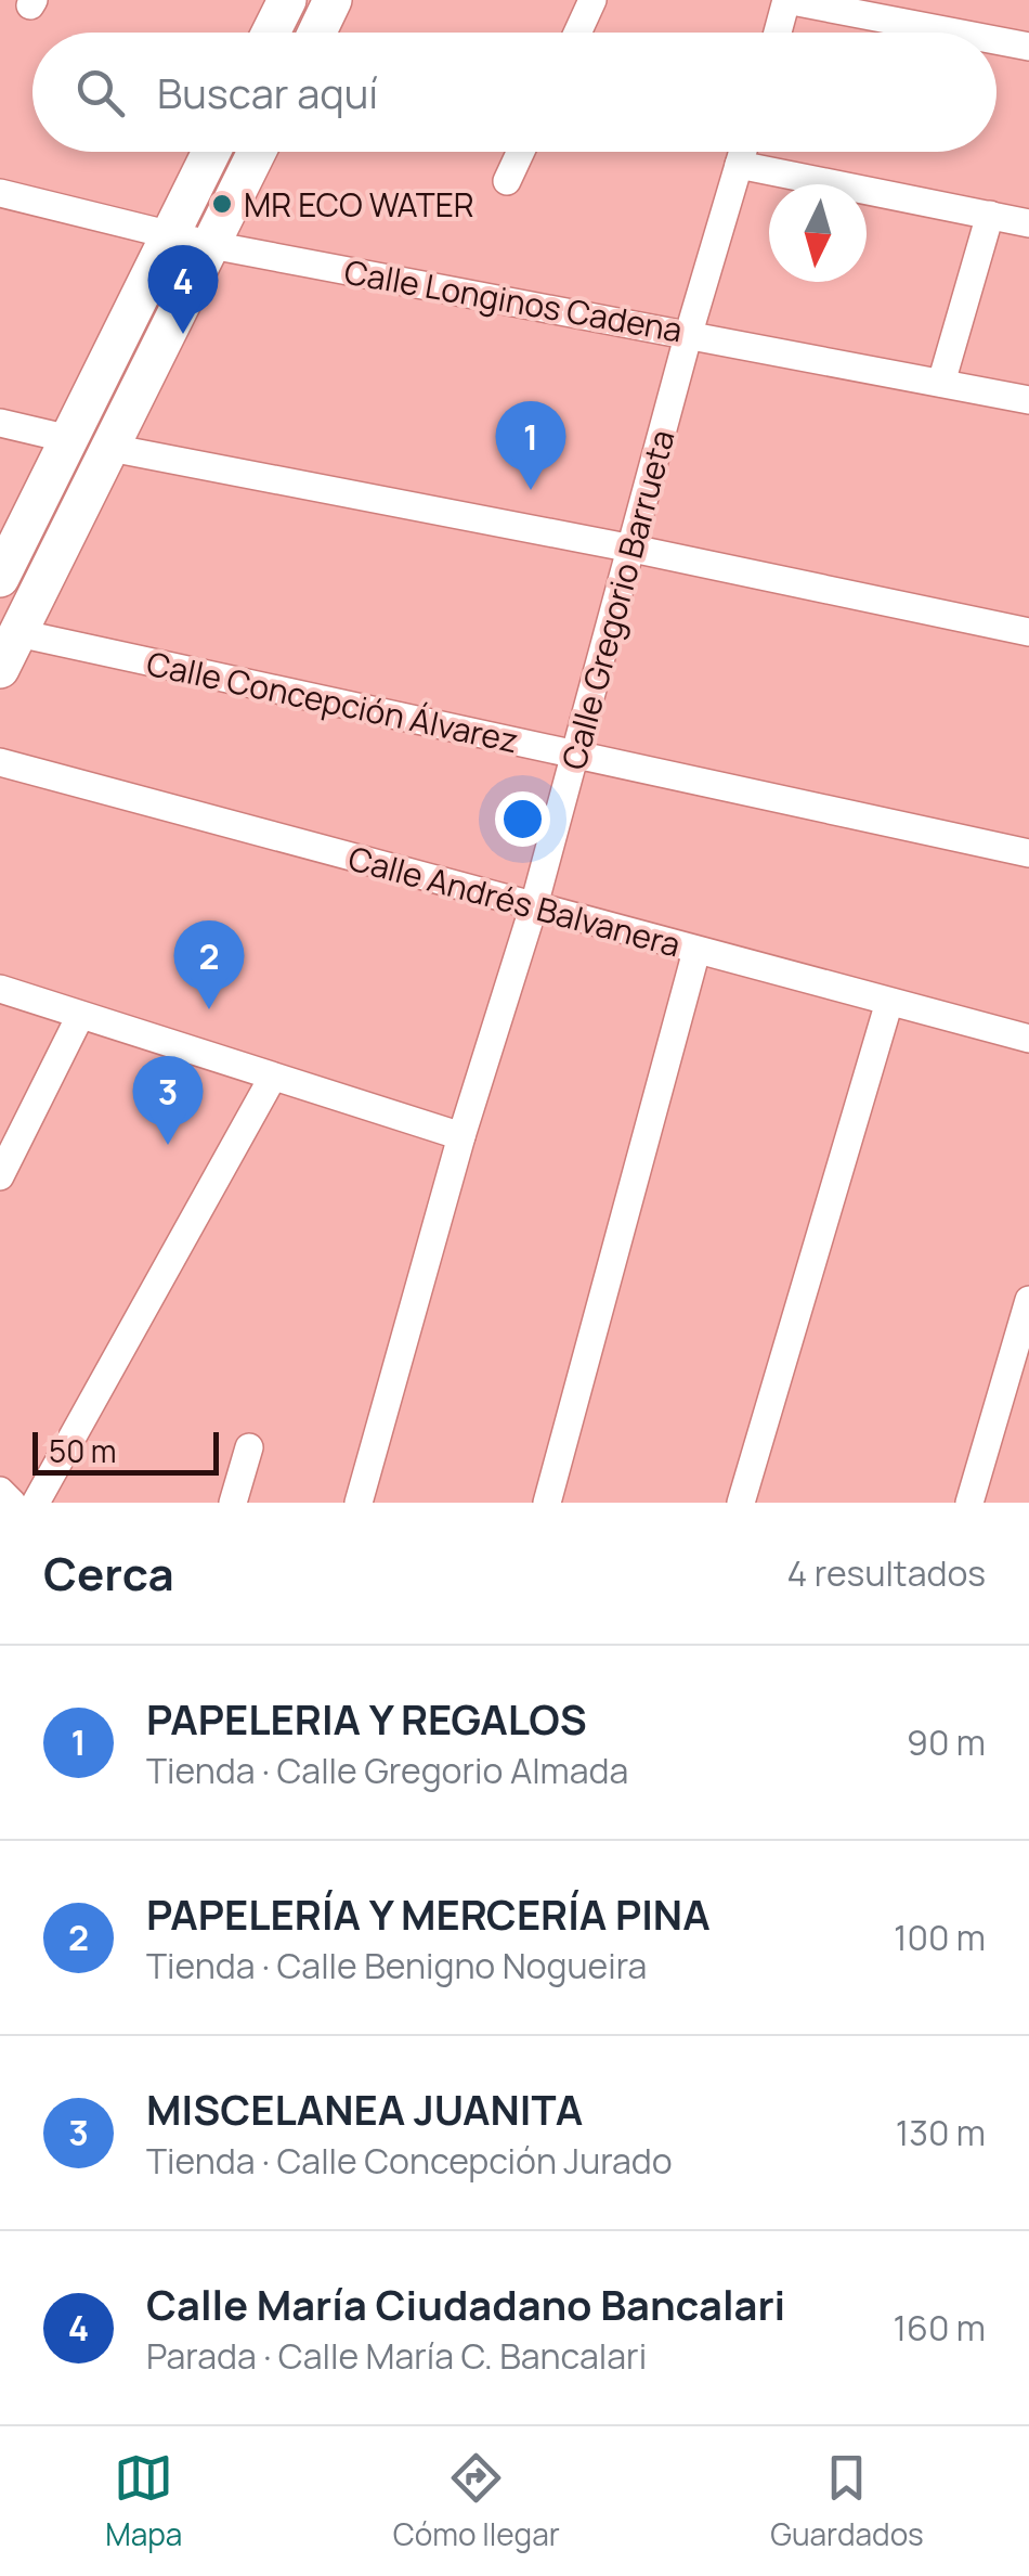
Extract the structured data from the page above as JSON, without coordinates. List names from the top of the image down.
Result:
{
  "streets": {
    "street": [
      "Calle Longinos Cadena",
      "Calle Gregorio Barrueta",
      "Calle Concepción Álvarez",
      "Calle Andrés Balvanera"
    ]
  },
  "crossings": [
    ["Calle Longinos Cadena", "Calle Gregorio Barrueta"],
    ["Calle Gregorio Barrueta", "Calle Concepción Álvarez"],
    ["Calle Gregorio Barrueta", "Calle Andrés Balvanera"]
  ],
  "places": ["MR ECO WATER"],
  "scale_bar": "50 m",
  "north": "bottom",
  "page": {
    "search": "Buscar aquí",
    "pins": [
      "4",
      "1",
      "2",
      "3"
    ],
    "scale": "50 m",
    "heading": ["Cerca", "4 resultados"],
    "list": [
      {
        "mark": "1",
        "name": "PAPELERIA Y REGALOS",
        "note": "Tienda · Calle Gregorio Almada",
        "value": "90 m"
      },
      {
        "mark": "2",
        "name": "PAPELERÍA Y MERCERÍA PINA",
        "note": "Tienda · Calle Benigno Nogueira",
        "value": "100 m"
      },
      {
        "mark": "3",
        "name": "MISCELANEA JUANITA",
        "note": "Tienda · Calle Concepción Jurado",
        "value": "130 m"
      },
      {
        "mark": "4",
        "name": "Calle María Ciudadano Bancalari",
        "note": "Parada · Calle María C. Bancalari",
        "value": "160 m"
      }
    ],
    "nav": ["Mapa", "Cómo llegar", "Guardados"]
  }
}
